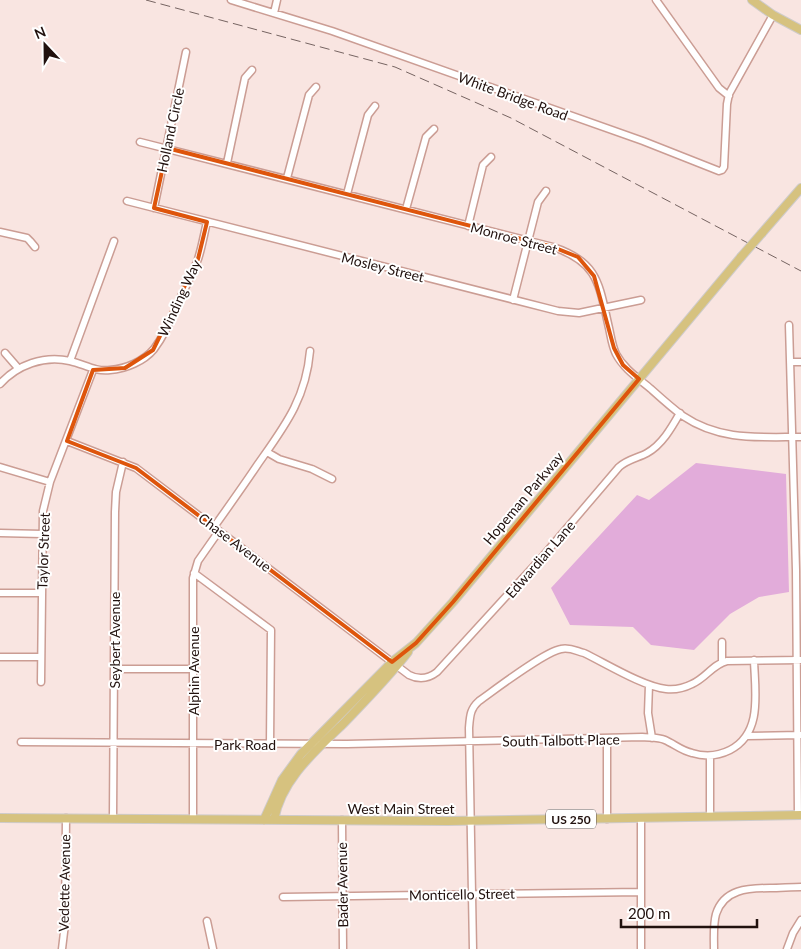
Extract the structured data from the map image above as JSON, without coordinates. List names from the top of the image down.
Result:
{
  "streets": {
    "main road": ["Hopeman Parkway", "West Main Street", "US 250"],
    "street": [
      "White Bridge Road",
      "Holland Circle",
      "Monroe Street",
      "Mosley Street",
      "Winding Way",
      "Chase Avenue",
      "Taylor Street",
      "Edwardian Lane",
      "Seybert Avenue",
      "Alphin Avenue",
      "South Talbott Place",
      "Park Road",
      "Vedette Avenue",
      "Bader Avenue",
      "Monticello Street"
    ]
  },
  "crossings": [
    ["Holland Circle", "Monroe Street"],
    ["Holland Circle", "Mosley Street"],
    ["Monroe Street", "Mosley Street"],
    ["Monroe Street", "Hopeman Parkway"],
    ["Monroe Street", "Edwardian Lane"],
    ["Mosley Street", "Winding Way"],
    ["Winding Way", "Taylor Street"],
    ["Hopeman Parkway", "Chase Avenue"],
    ["Hopeman Parkway", "Edwardian Lane"],
    ["Chase Avenue", "Taylor Street"],
    ["Chase Avenue", "Edwardian Lane"],
    ["Chase Avenue", "Seybert Avenue"],
    ["Chase Avenue", "Alphin Avenue"],
    ["Seybert Avenue", "Park Road"],
    ["Seybert Avenue", "West Main Street"],
    ["Alphin Avenue", "Park Road"],
    ["Alphin Avenue", "West Main Street"],
    ["South Talbott Place", "Park Road"],
    ["West Main Street", "Vedette Avenue"],
    ["West Main Street", "Bader Avenue"],
    ["Bader Avenue", "Monticello Street"]
  ],
  "scale_bar": "200 m",
  "north": "top"
}
